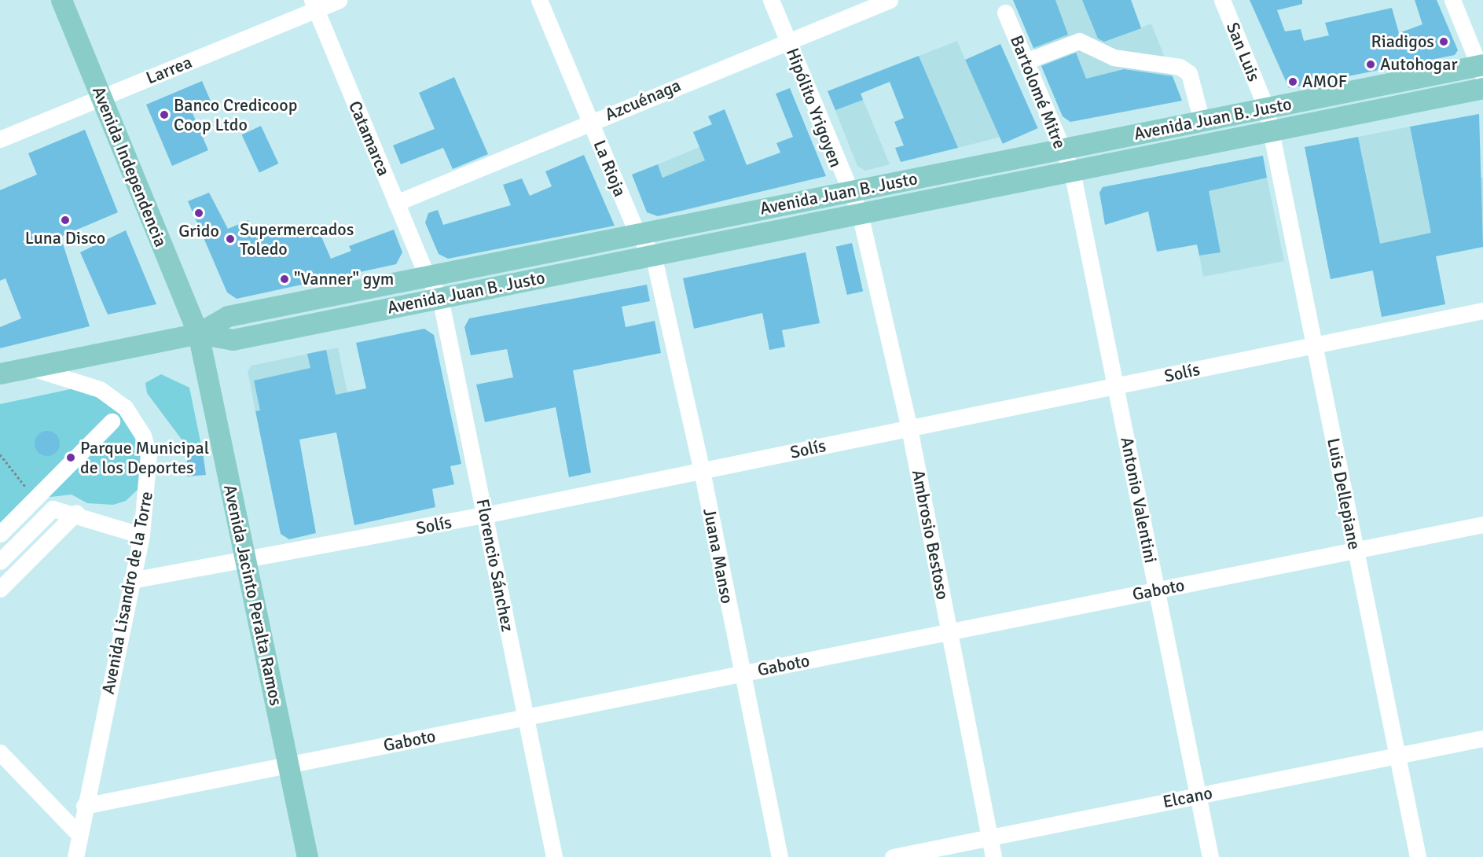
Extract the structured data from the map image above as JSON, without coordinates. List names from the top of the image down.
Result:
{
  "streets": {
    "main road": ["Avenida Juan B. Justo", "Avenida Independencia", "Avenida Jacinto Peralta Ramos"],
    "street": [
      "San Luis",
      "Larrea",
      "Bartolomé Mitre",
      "Azcuénaga",
      "Hipólito Yrigoyen",
      "Catamarca",
      "La Rioja",
      "Solís",
      "Luis Dellepiane",
      "Antonio Valentini",
      "Ambrosio Bestoso",
      "Juana Manso",
      "Florencio Sánchez",
      "Gaboto",
      "Avenida Lisandro de la Torre",
      "Elcano"
    ]
  },
  "crossings": [
    ["San Luis", "Avenida Juan B. Justo"],
    ["San Luis", "Luis Dellepiane"],
    ["Larrea", "Catamarca"],
    ["Larrea", "Avenida Independencia"],
    ["Bartolomé Mitre", "Avenida Juan B. Justo"],
    ["Bartolomé Mitre", "Antonio Valentini"],
    ["Azcuénaga", "Hipólito Yrigoyen"],
    ["Azcuénaga", "Catamarca"],
    ["Azcuénaga", "La Rioja"],
    ["Hipólito Yrigoyen", "Avenida Juan B. Justo"],
    ["Hipólito Yrigoyen", "Ambrosio Bestoso"],
    ["Avenida Juan B. Justo", "Catamarca"],
    ["Avenida Juan B. Justo", "Avenida Independencia"],
    ["Avenida Juan B. Justo", "La Rioja"],
    ["Avenida Juan B. Justo", "Luis Dellepiane"],
    ["Avenida Juan B. Justo", "Antonio Valentini"],
    ["Avenida Juan B. Justo", "Ambrosio Bestoso"],
    ["Avenida Juan B. Justo", "Juana Manso"],
    ["Avenida Juan B. Justo", "Florencio Sánchez"],
    ["Avenida Juan B. Justo", "Avenida Lisandro de la Torre"],
    ["Avenida Juan B. Justo", "Avenida Jacinto Peralta Ramos"],
    ["Catamarca", "Florencio Sánchez"],
    ["Avenida Independencia", "Avenida Jacinto Peralta Ramos"],
    ["La Rioja", "Juana Manso"],
    ["Solís", "Luis Dellepiane"],
    ["Solís", "Antonio Valentini"],
    ["Solís", "Ambrosio Bestoso"],
    ["Solís", "Juana Manso"],
    ["Solís", "Florencio Sánchez"],
    ["Solís", "Avenida Lisandro de la Torre"],
    ["Solís", "Avenida Jacinto Peralta Ramos"],
    ["Luis Dellepiane", "Gaboto"],
    ["Luis Dellepiane", "Elcano"],
    ["Antonio Valentini", "Gaboto"],
    ["Antonio Valentini", "Elcano"],
    ["Ambrosio Bestoso", "Gaboto"],
    ["Ambrosio Bestoso", "Elcano"],
    ["Juana Manso", "Gaboto"],
    ["Florencio Sánchez", "Gaboto"],
    ["Gaboto", "Avenida Lisandro de la Torre"],
    ["Gaboto", "Avenida Jacinto Peralta Ramos"]
  ],
  "places": [
    "Riadigos",
    "Autohogar",
    "AMOF",
    "Banco Credicoop Coop Ltdo",
    "Grido",
    "Luna Disco",
    "Supermercados Toledo",
    "\"Vanner\" gym",
    "Parque Municipal de los Deportes"
  ]
}
